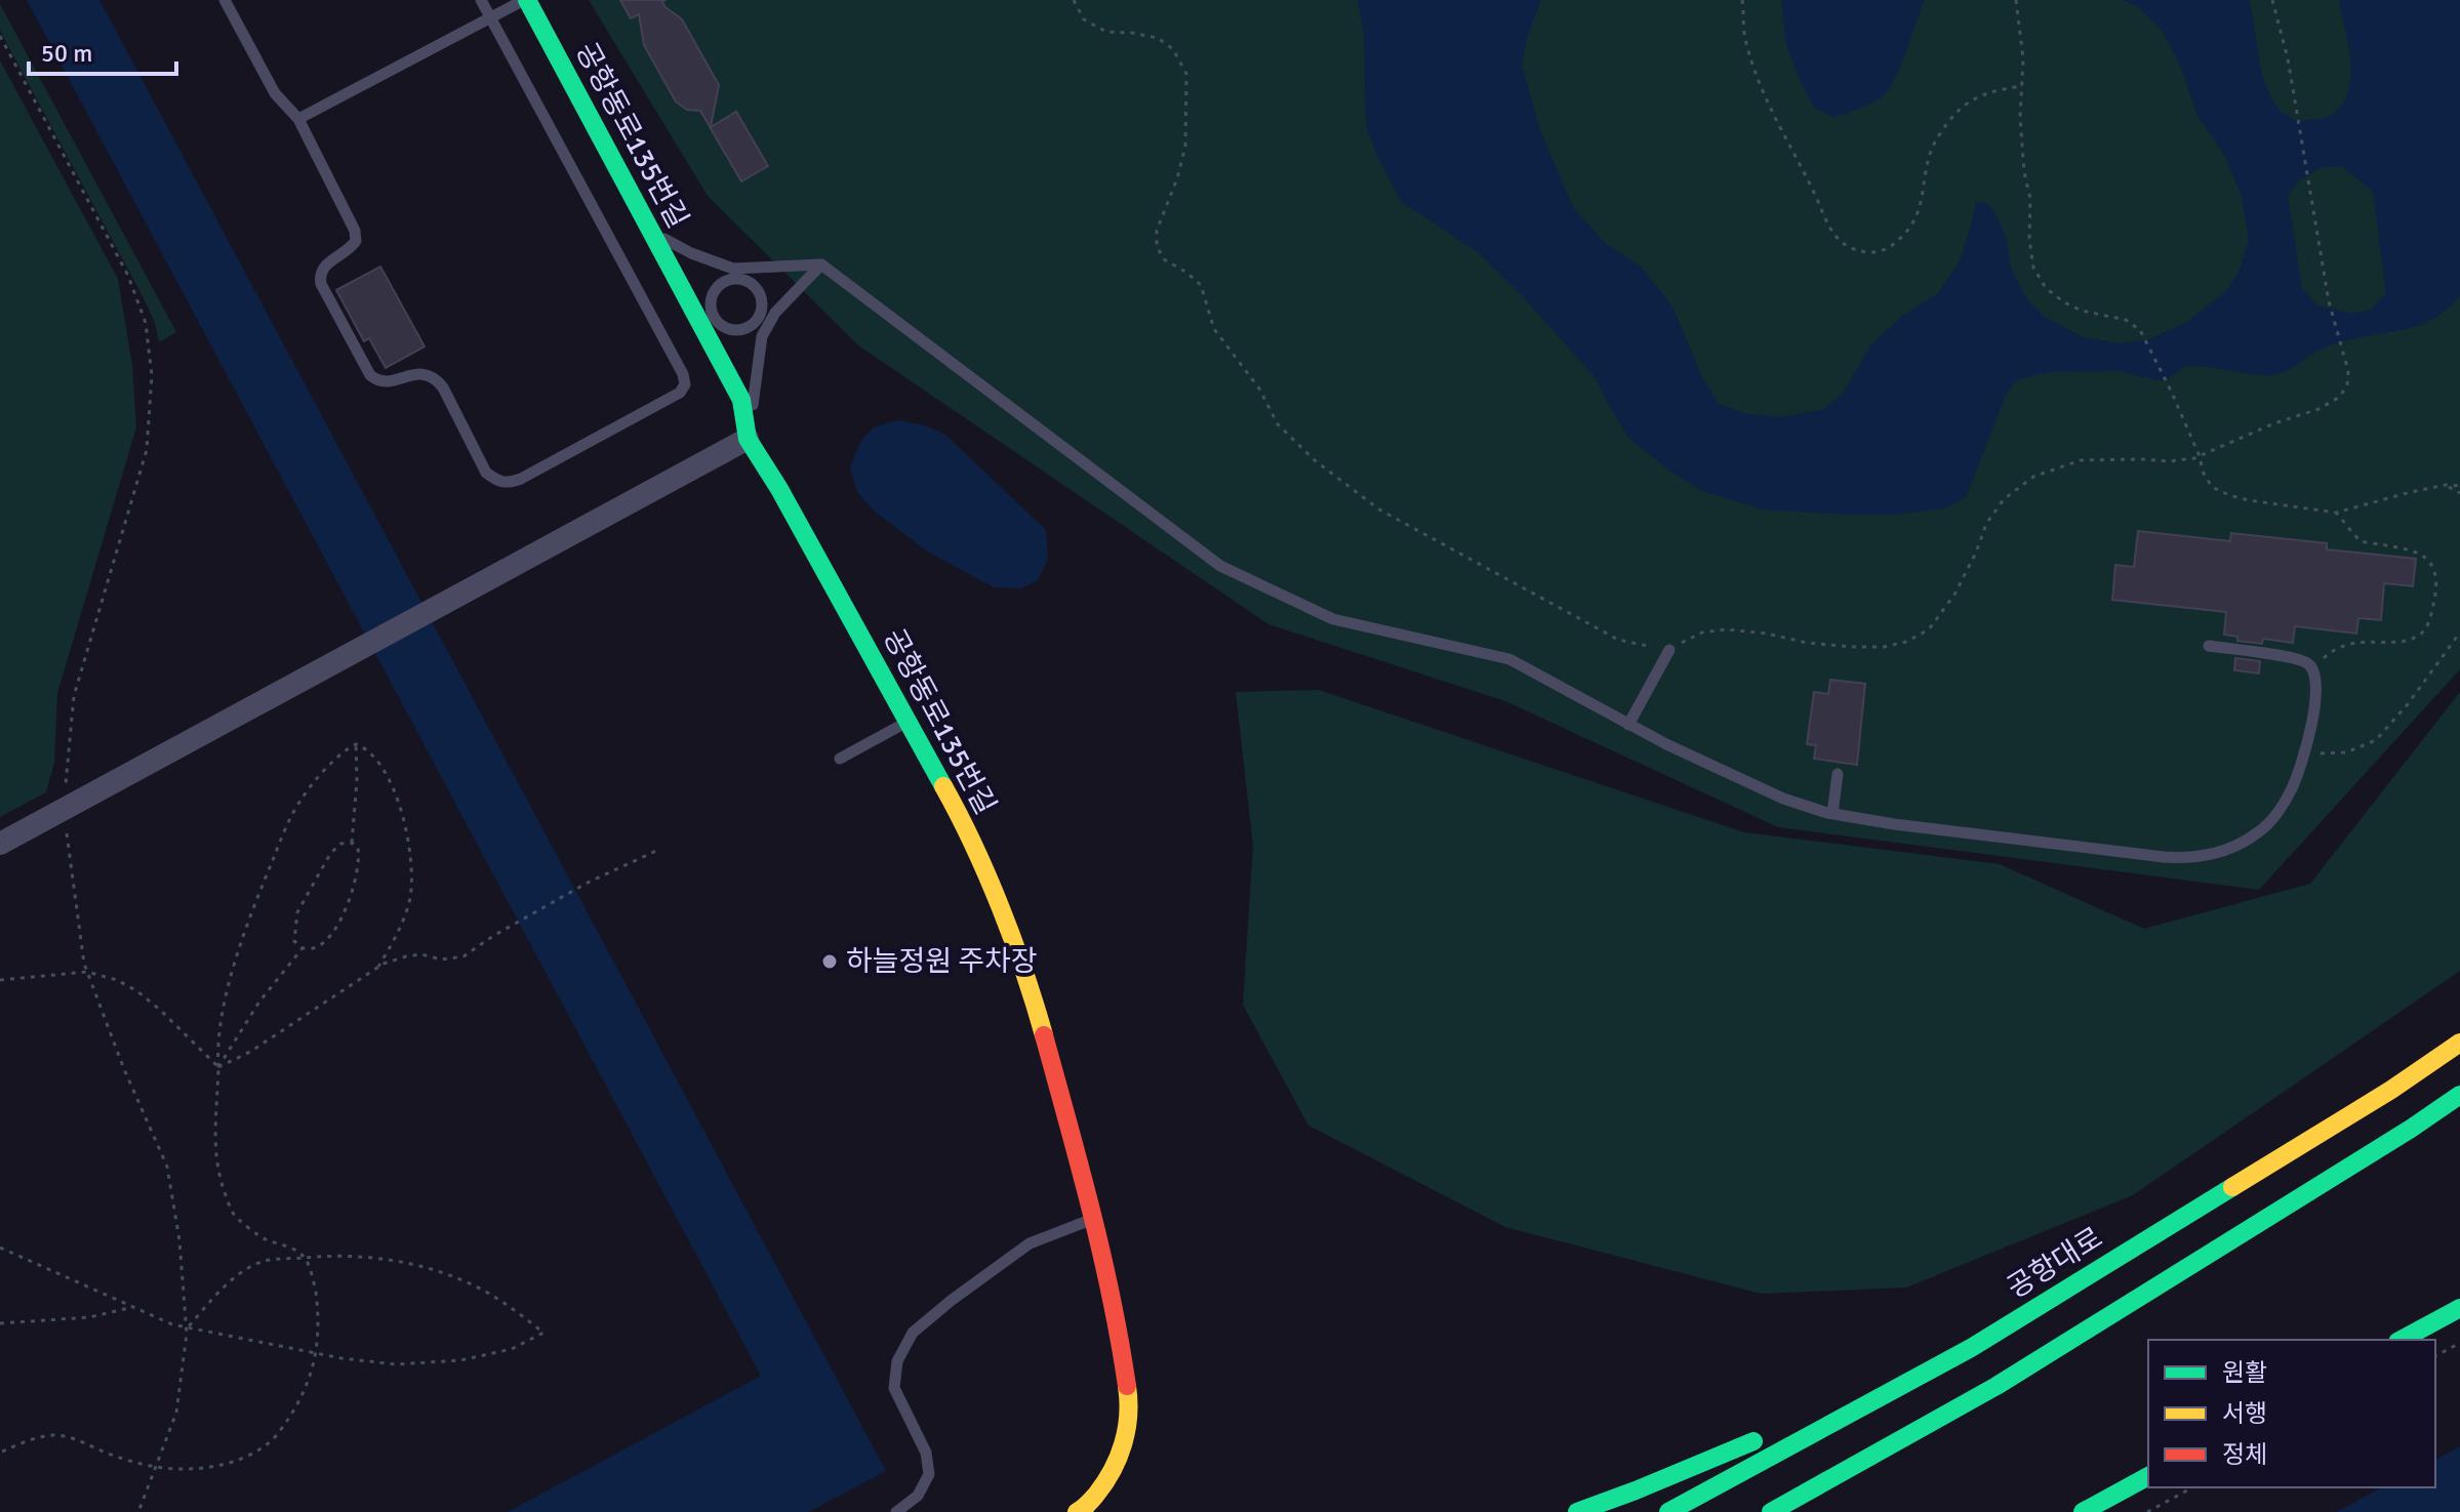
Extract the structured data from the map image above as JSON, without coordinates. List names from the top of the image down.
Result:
{
  "streets": {
    "main road": ["공항동로135번길", "공항대로"]
  },
  "places": ["하늘정원 주차장"],
  "legend": ["원활", "서행", "정체"],
  "scale_bar": "50 m"
}
